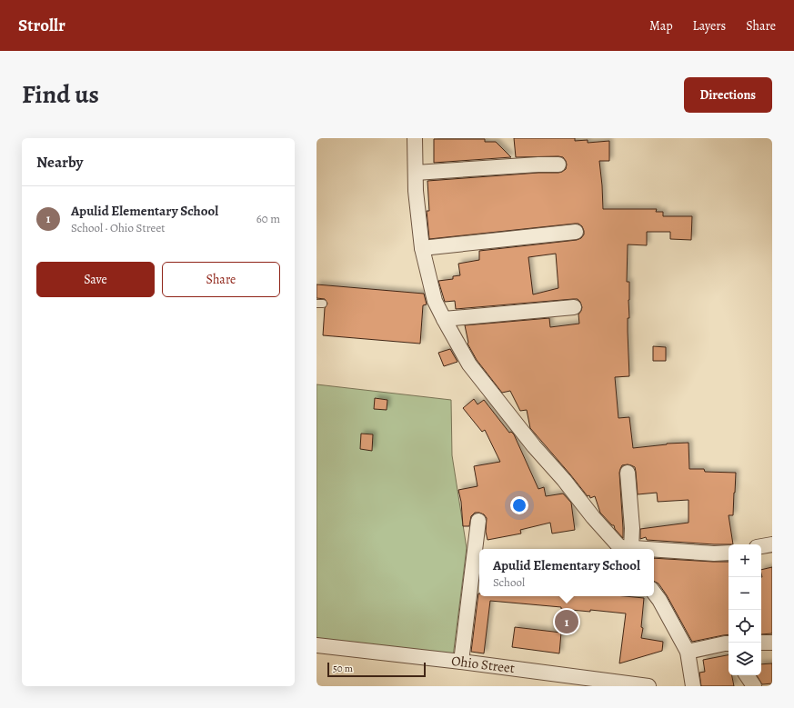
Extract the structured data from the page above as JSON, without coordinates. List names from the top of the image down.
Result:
{
  "streets": {
    "street": ["Ohio Street"]
  },
  "scale_bar": "50 m",
  "page": {
    "header": "Strollr",
    "nav": ["Map", "Layers", "Share"],
    "title": "Find us",
    "buttons": [
      "Directions",
      ["Save", "Share"]
    ],
    "heading": "Nearby",
    "list": [
      {
        "mark": "1",
        "name": "Apulid Elementary School",
        "note": "School · Ohio Street",
        "value": "60 m"
      }
    ],
    "map_buttons": ["+", "−"],
    "popup": ["Apulid Elementary School", "School"],
    "pins": "1",
    "scale": "50 m"
  }
}
